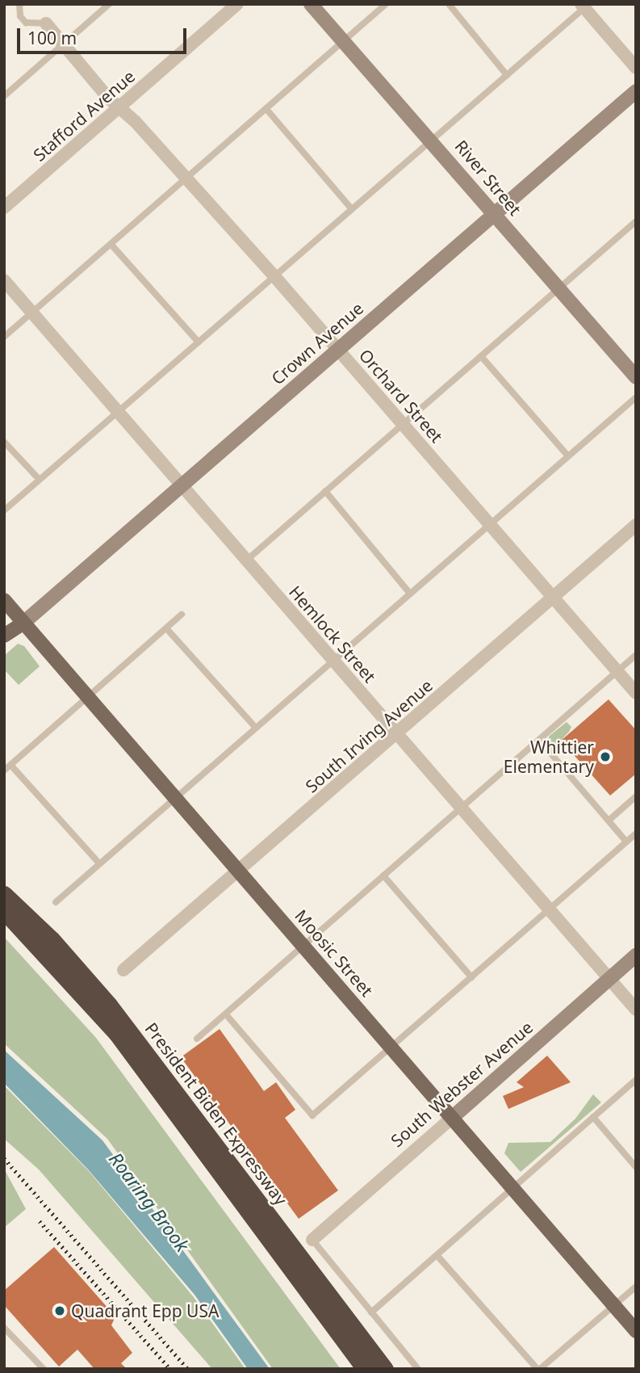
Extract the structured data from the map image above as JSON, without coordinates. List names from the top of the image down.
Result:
{
  "streets": {
    "highway": ["President Biden Expressway"],
    "main road": [
      "River Street",
      "Crown Avenue",
      "Moosic Street",
      "South Webster Avenue"
    ],
    "street": [
      "Stafford Avenue",
      "Orchard Street",
      "Hemlock Street",
      "South Irving Avenue"
    ]
  },
  "crossings": [
    ["Stafford Avenue", "Orchard Street"],
    ["River Street", "Crown Avenue"],
    ["Crown Avenue", "Orchard Street"],
    ["Crown Avenue", "Hemlock Street"],
    ["Crown Avenue", "Moosic Street"],
    ["Orchard Street", "South Irving Avenue"],
    ["Hemlock Street", "South Irving Avenue"],
    ["Hemlock Street", "South Webster Avenue"],
    ["South Irving Avenue", "Moosic Street"],
    ["Moosic Street", "South Webster Avenue"]
  ],
  "water": ["Roaring Brook"],
  "places": ["Whittier Elementary", "Quadrant Epp USA"],
  "scale_bar": "100 m"
}
